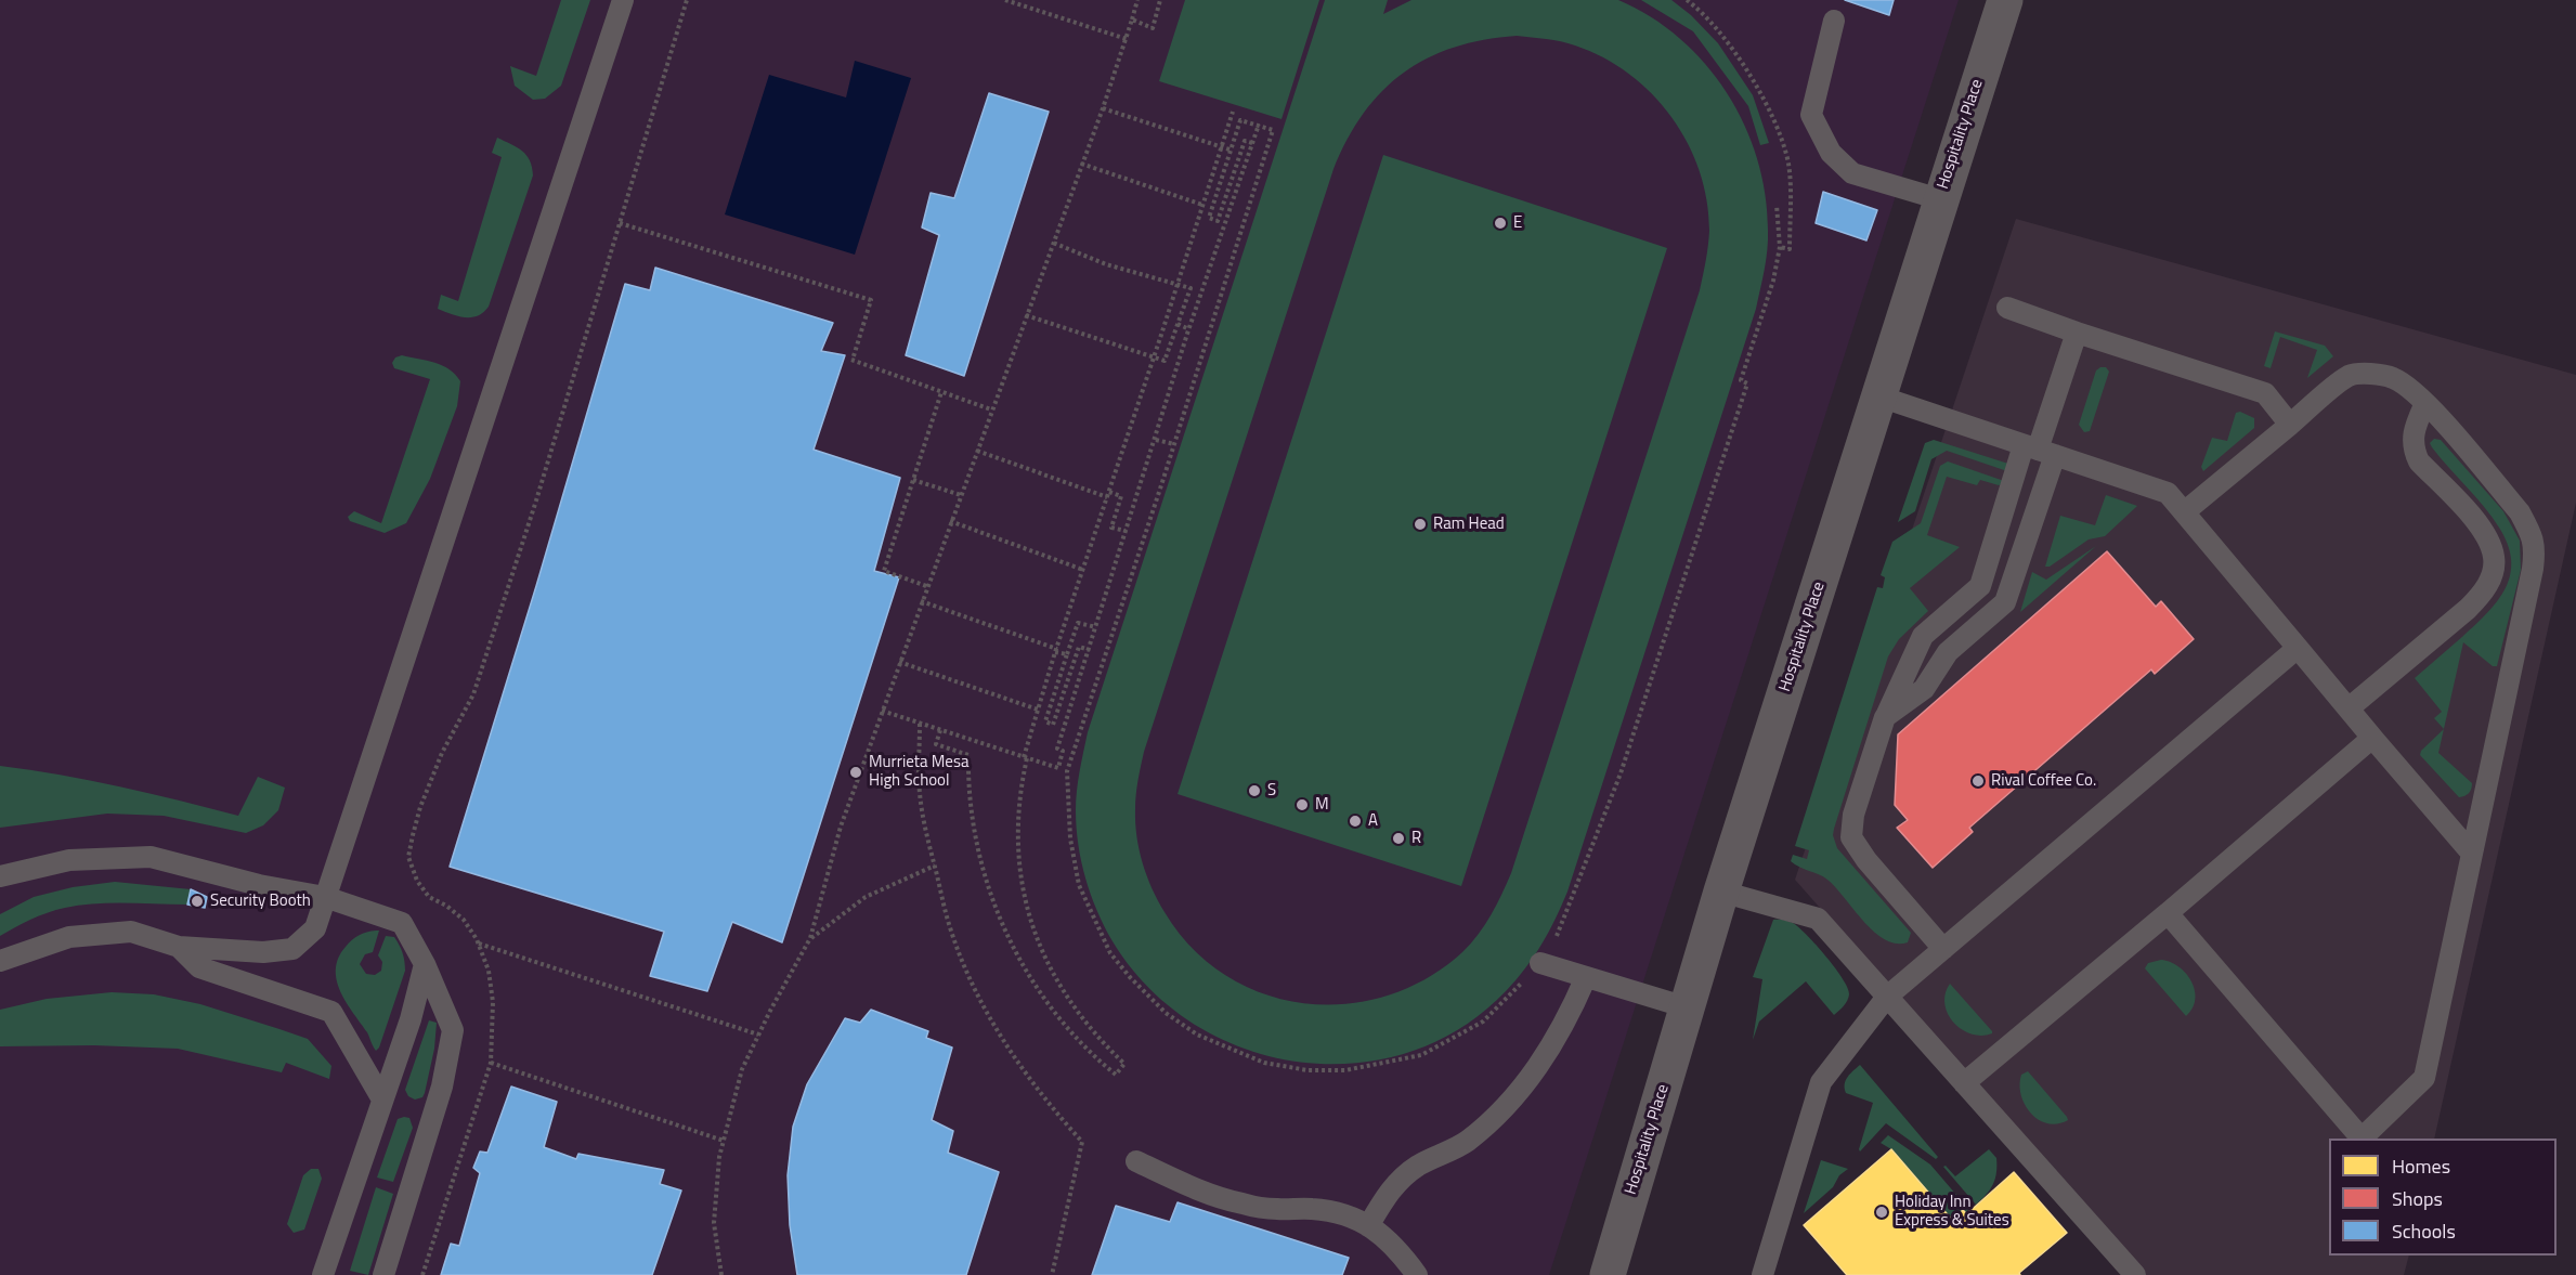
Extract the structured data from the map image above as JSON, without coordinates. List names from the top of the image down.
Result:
{
  "streets": {
    "street": ["Hospitality Place"]
  },
  "places": [
    "E",
    "Ram Head",
    "Murrieta Mesa High School",
    "Rival Coffee Co.",
    "S",
    "M",
    "A",
    "R",
    "Security Booth",
    "Holiday Inn Express & Suites"
  ],
  "legend": ["Homes", "Shops", "Schools"]
}
